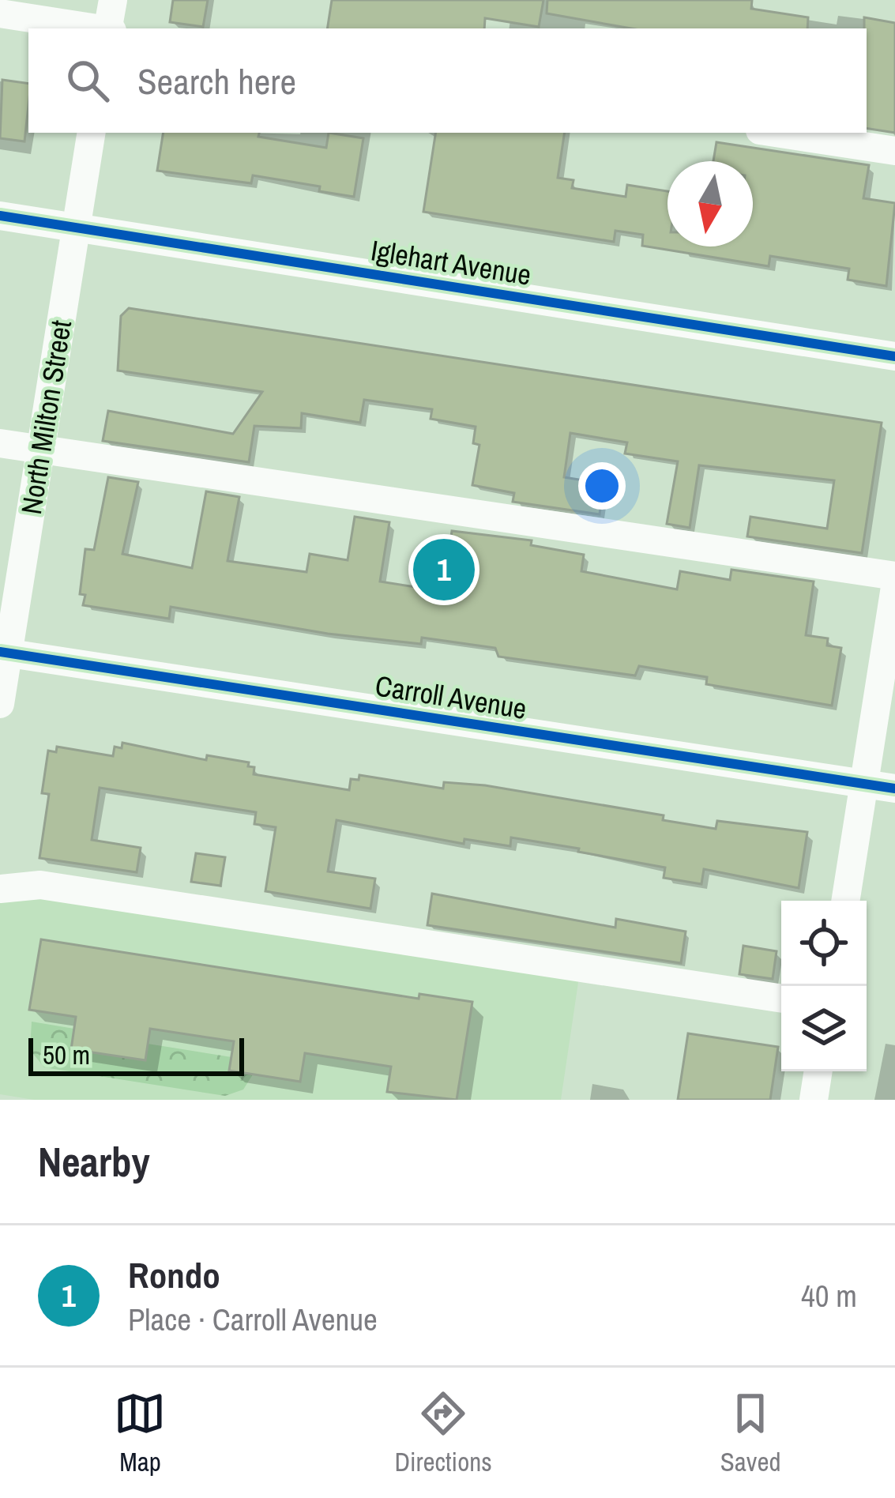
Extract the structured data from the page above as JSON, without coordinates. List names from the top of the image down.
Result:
{
  "streets": {
    "street": ["Iglehart Avenue", "North Milton Street", "Carroll Avenue"]
  },
  "crossings": [
    ["Iglehart Avenue", "North Milton Street"],
    ["North Milton Street", "Carroll Avenue"]
  ],
  "scale_bar": "50 m",
  "north": "bottom",
  "page": {
    "search": "Search here",
    "pins": "1",
    "scale": "50 m",
    "heading": "Nearby",
    "list": [
      {
        "mark": "1",
        "name": "Rondo",
        "note": "Place · Carroll Avenue",
        "value": "40 m"
      }
    ],
    "nav": ["Map", "Directions", "Saved"]
  }
}
